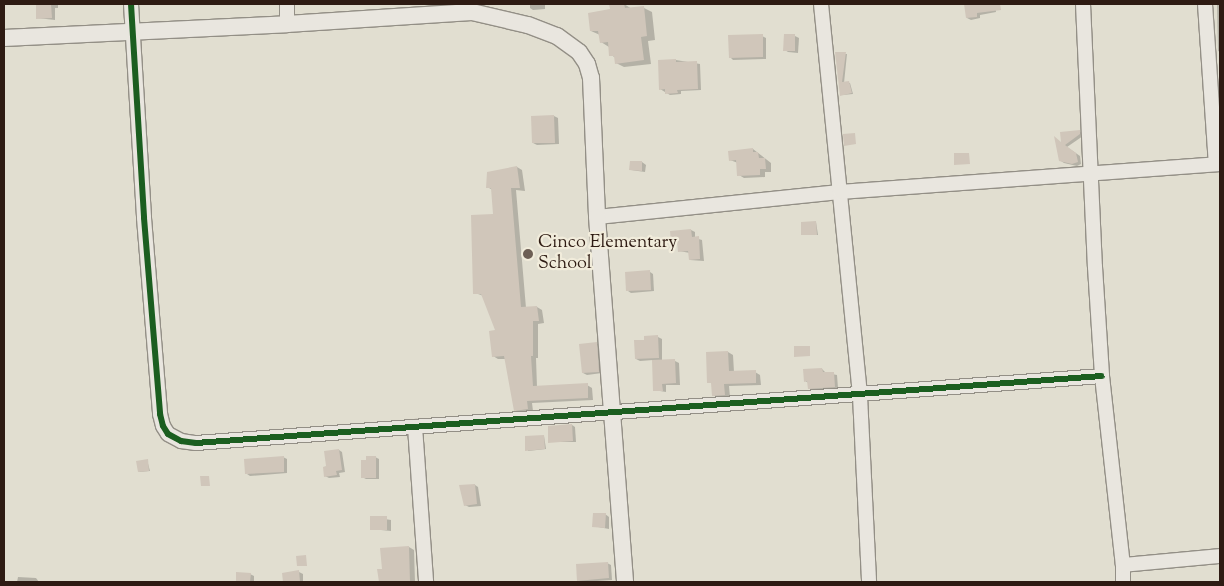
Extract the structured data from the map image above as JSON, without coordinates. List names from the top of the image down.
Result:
{
  "places": ["Cinco Elementary School"]
}
